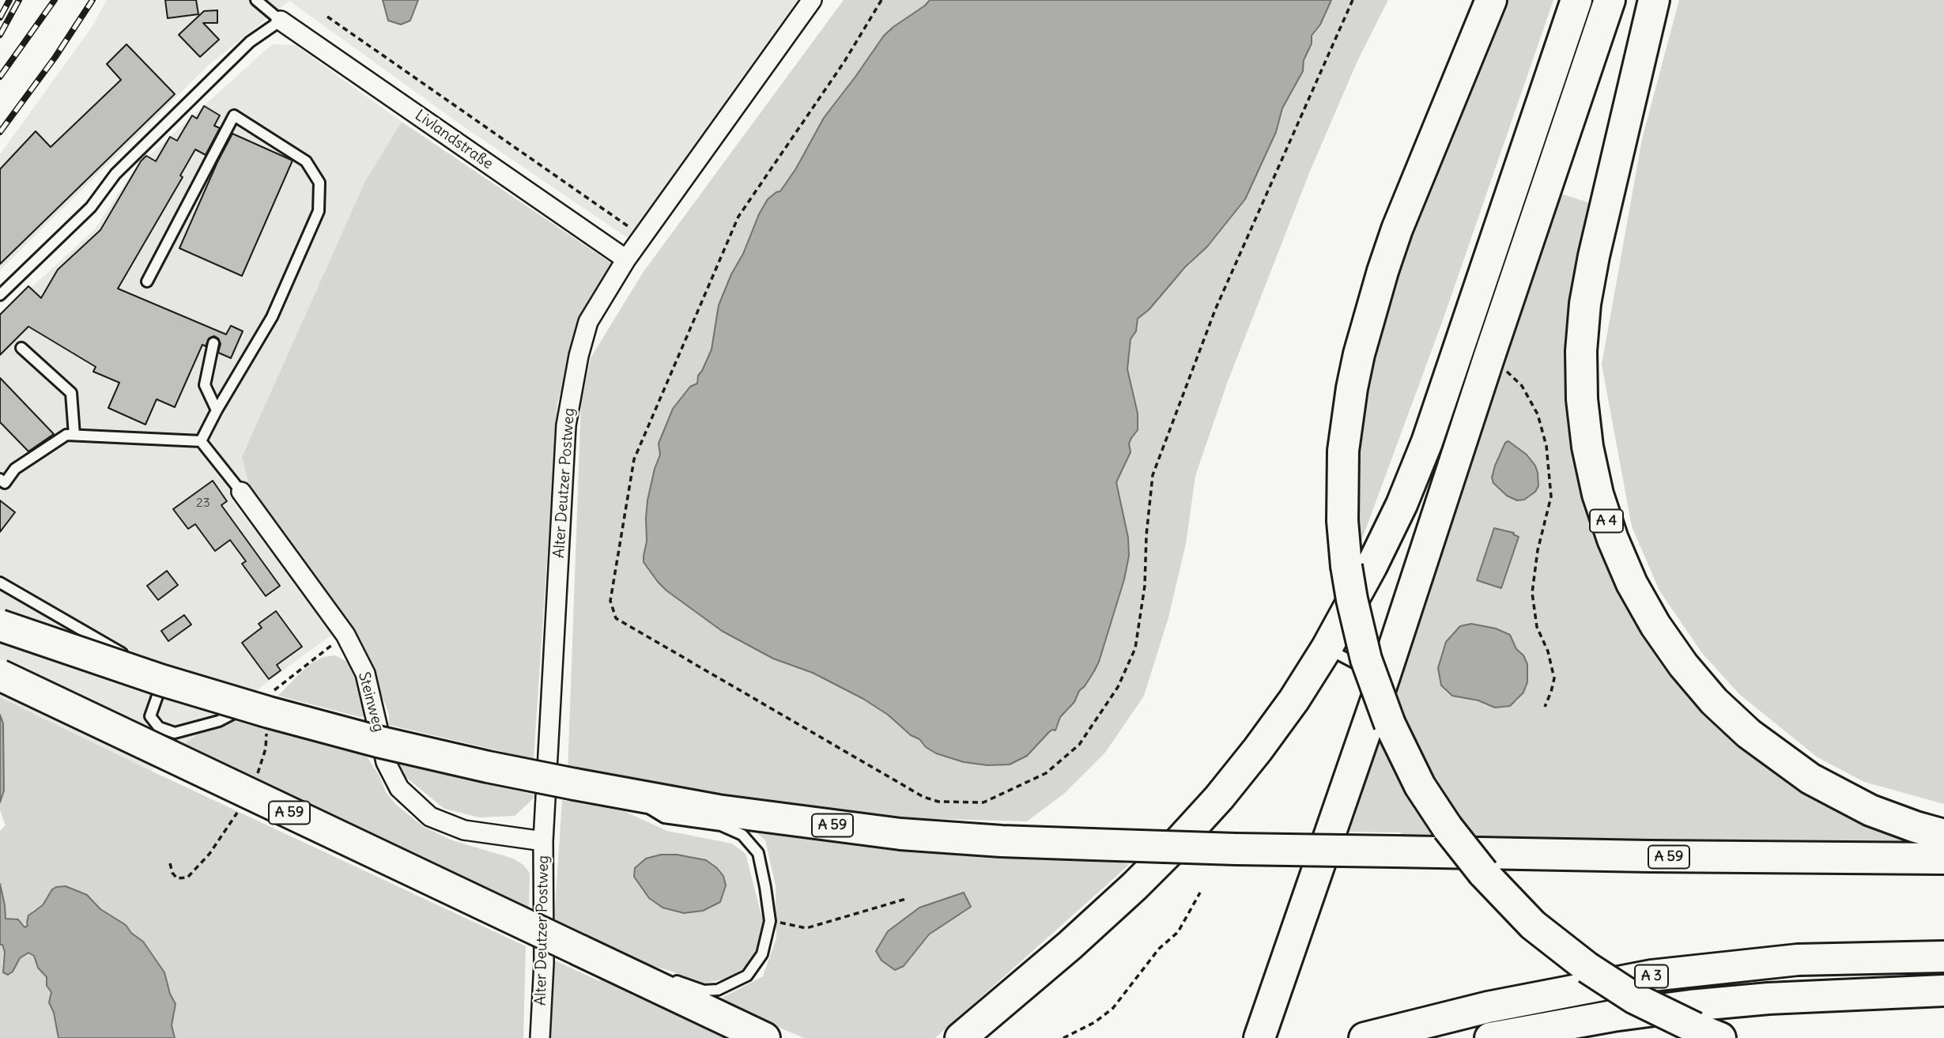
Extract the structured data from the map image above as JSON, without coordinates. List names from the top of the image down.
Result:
{
  "streets": {
    "highway": ["A 4", "A 59", "A 3"],
    "street": ["Livlandstraße", "Alter Deutzer Postweg", "Steinweg"]
  },
  "crossings": [
    ["Livlandstraße", "Alter Deutzer Postweg"],
    ["Alter Deutzer Postweg", "Steinweg"]
  ],
  "house_numbers": ["23"]
}
